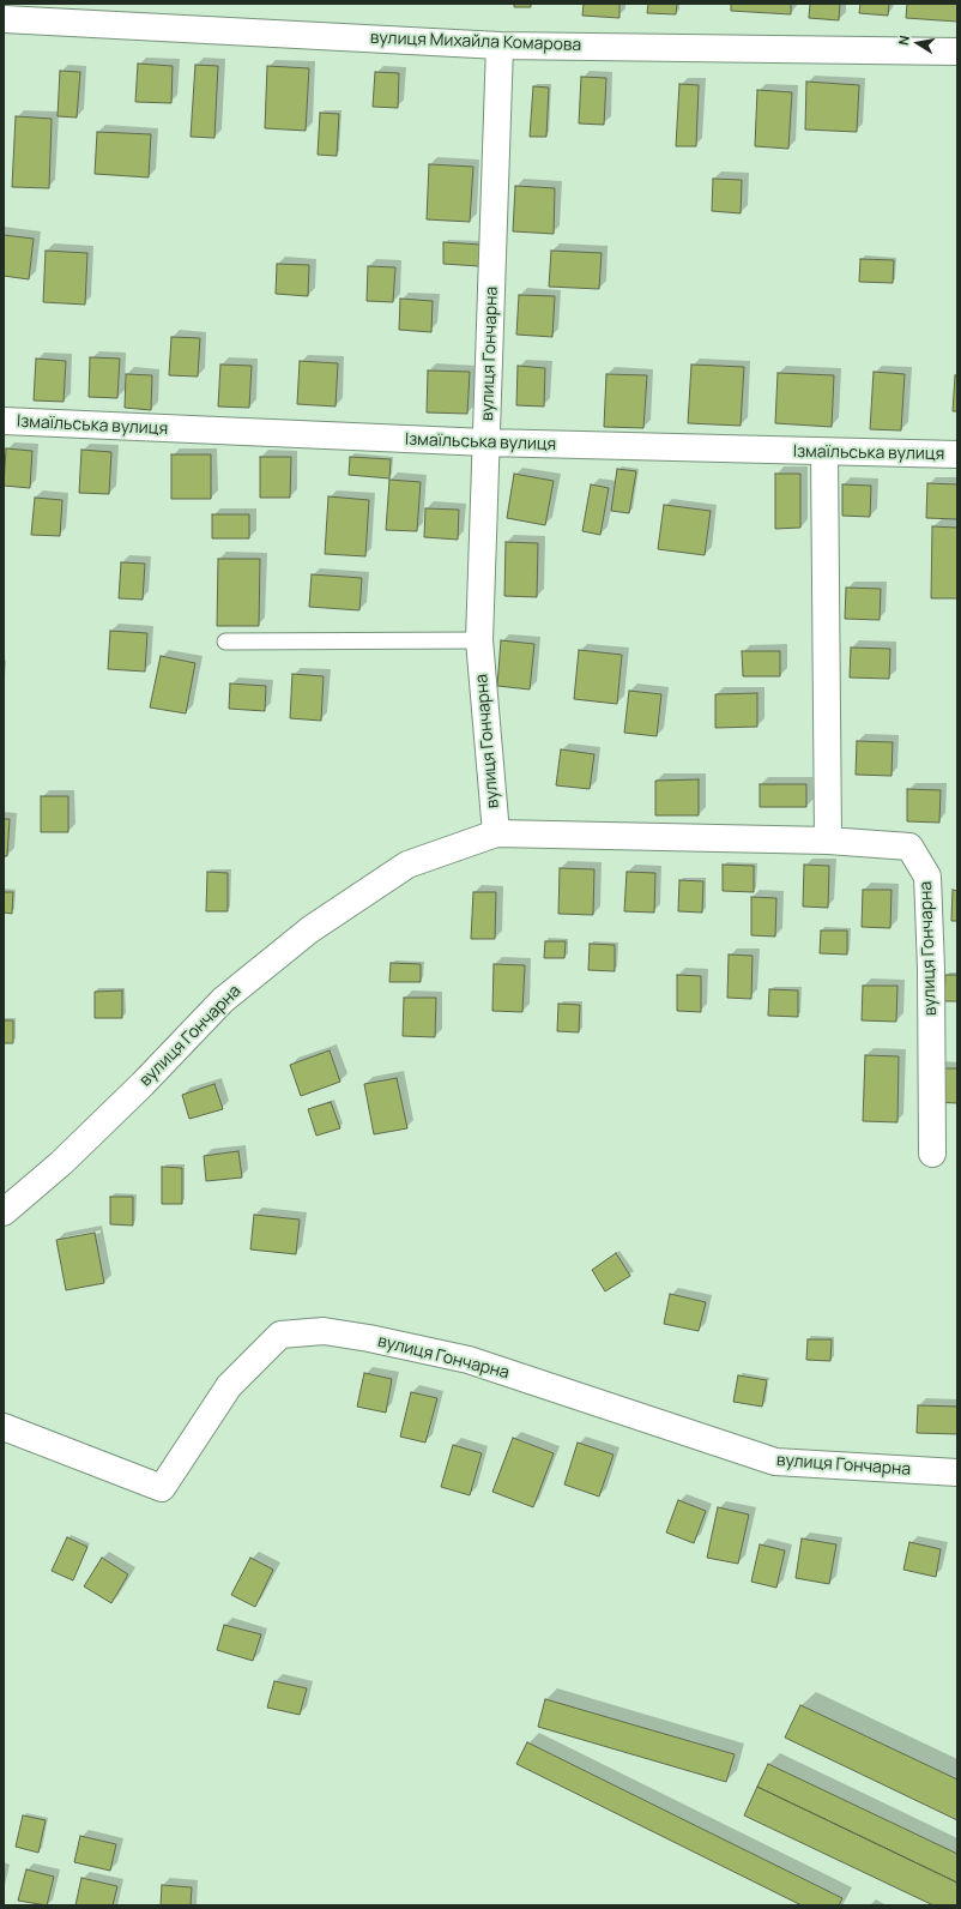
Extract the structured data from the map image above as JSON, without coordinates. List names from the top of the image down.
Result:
{
  "streets": {
    "street": ["вулиця Михайла Комарова", "вулиця Гончарна", "Ізмаїльська вулиця"]
  },
  "crossings": [
    ["вулиця Михайла Комарова", "вулиця Гончарна"],
    ["вулиця Гончарна", "Ізмаїльська вулиця"]
  ],
  "north": "left"
}
